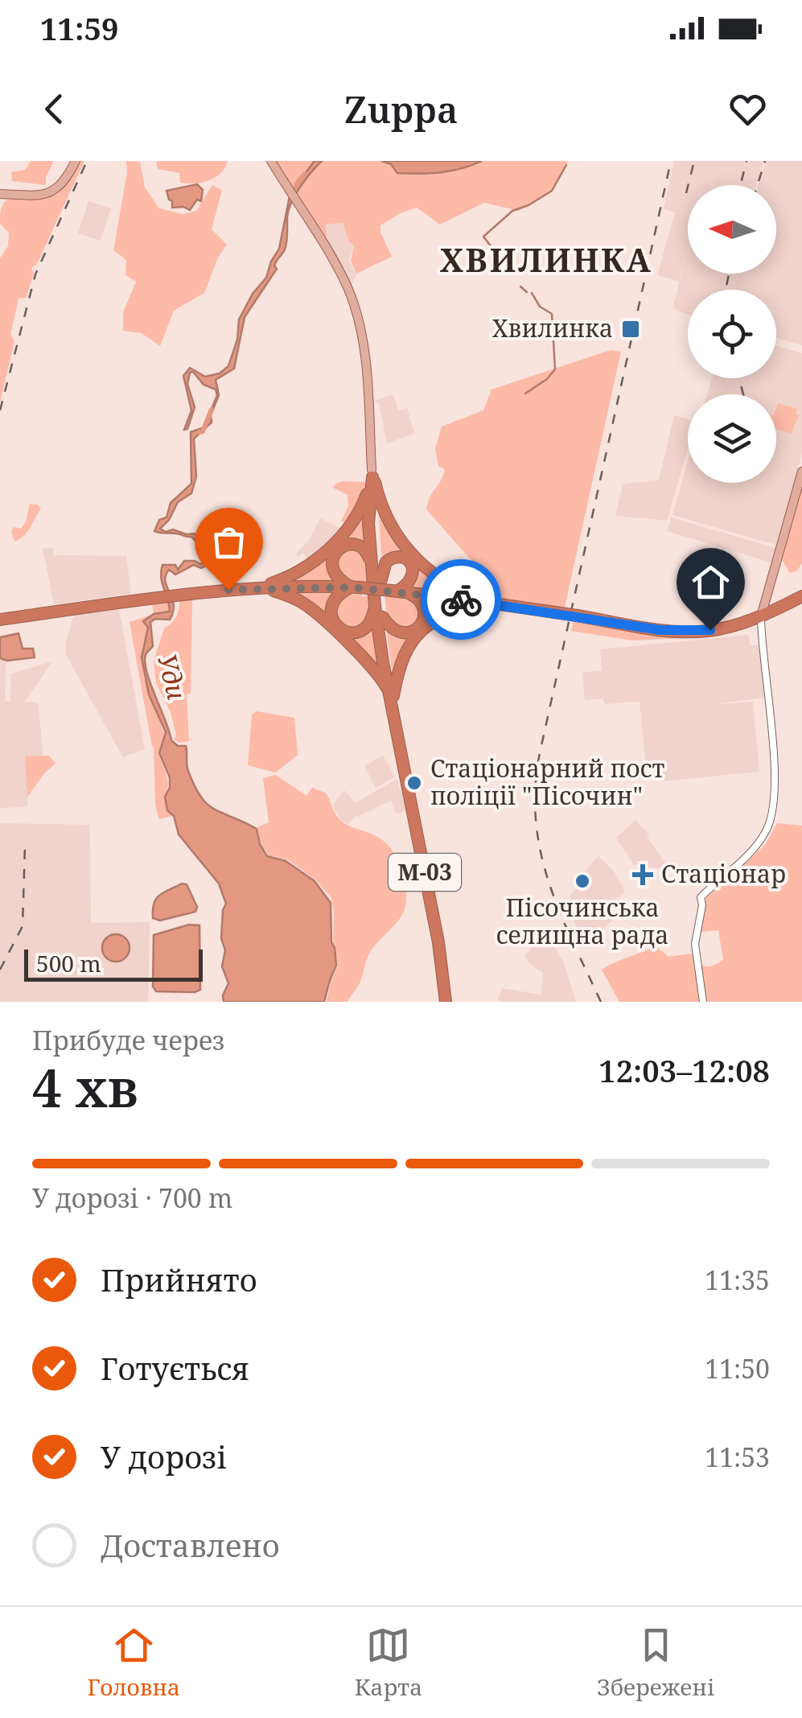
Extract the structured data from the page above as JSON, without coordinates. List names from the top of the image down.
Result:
{
  "streets": {
    "highway": ["М-03"]
  },
  "districts": ["ХВИЛИНКА"],
  "water": ["Уди"],
  "places": {
    "transit": ["Хвилинка"],
    "other": ["Стаціонарний пост поліції \"Пісочин\"", "Пісочинська селищна рада"],
    "health": ["Стаціонар"]
  },
  "scale_bar": "500 m",
  "north": "left",
  "page": {
    "status": "11:59",
    "header": "Zuppa",
    "scale": "500 m",
    "heading": ["4 хв", "Прибуде через", "12:03–12:08"],
    "bar": "У дорозі · 700 m",
    "list": [
      ["Прийнято", "11:35"],
      ["Готується", "11:50"],
      ["У дорозі", "11:53"],
      "Доставлено"
    ],
    "tabs": ["Головна", "Карта", "Збережені"]
  }
}
